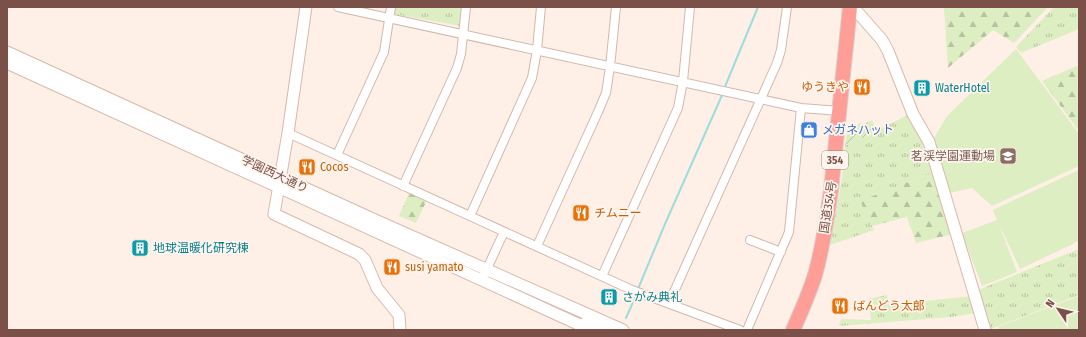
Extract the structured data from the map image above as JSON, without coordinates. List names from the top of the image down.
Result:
{
  "streets": {
    "highway": ["354", "国道354号"],
    "main road": ["学園西大通り"]
  },
  "places": {
    "restaurant": [
      "ゆうきや",
      "Cocos",
      "チムニー",
      "susi yamato",
      "ばんどう太郎"
    ],
    "building": ["WaterHotel", "地球温暖化研究棟", "さがみ典礼"],
    "shop": ["メガネハット"],
    "school or university": ["茗渓学園運動場"]
  },
  "north": "top left"
}
